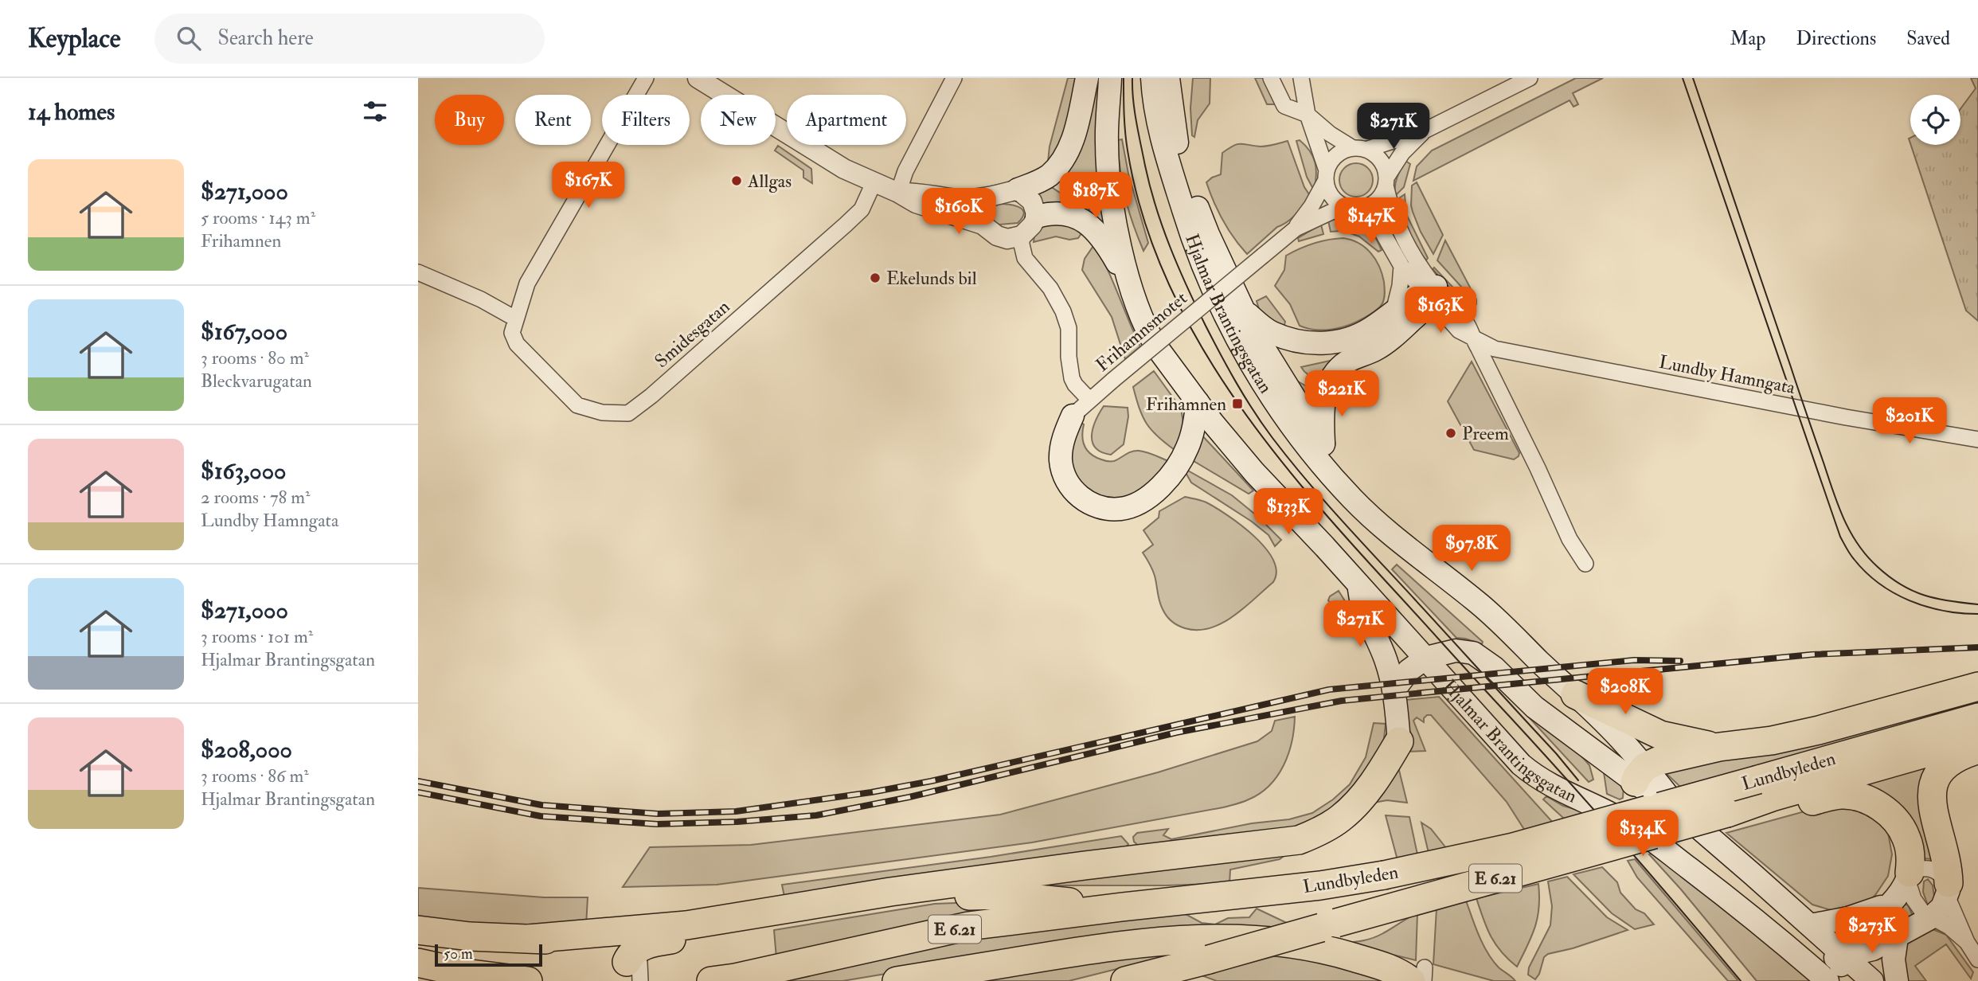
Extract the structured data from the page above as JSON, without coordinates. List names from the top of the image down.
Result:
{
  "streets": {
    "highway": ["Lundbyleden", "E 6.21"],
    "main road": ["Hjalmar Brantingsgatan"],
    "street": ["Frihamnsmotet", "Smidesgatan", "Lundby Hamngata"]
  },
  "crossings": [
    ["Frihamnsmotet", "Lundby Hamngata"]
  ],
  "places": {
    "other": ["Allgas", "Ekelunds bil", "Preem"],
    "transit": ["Frihamnen"]
  },
  "scale_bar": "50 m",
  "page": {
    "header": "Keyplace",
    "search": "Search here",
    "nav": ["Map", "Directions", "Saved"],
    "heading": "14 homes",
    "chip": [
      "Buy",
      "Rent",
      "Filters",
      "New",
      "Apartment"
    ],
    "price": [
      "$271K",
      "$167K",
      "$187K",
      "$160K",
      "$147K",
      "$163K",
      "$221K",
      "$201K",
      "$133K",
      "$97.8K",
      "$271K",
      "$208K",
      "$134K",
      "$273K"
    ],
    "list": [
      {
        "name": "$271,000",
        "note": "5 rooms · 143 m² · Frihamnen"
      },
      {
        "name": "$167,000",
        "note": "3 rooms · 80 m² · Bleckvarugatan"
      },
      {
        "name": "$163,000",
        "note": "2 rooms · 78 m² · Lundby Hamngata"
      },
      {
        "name": "$271,000",
        "note": "3 rooms · 101 m² · Hjalmar Brantingsgatan"
      },
      {
        "name": "$208,000",
        "note": "3 rooms · 86 m² · Hjalmar Brantingsgatan"
      }
    ],
    "scale": "50 m"
  }
}
